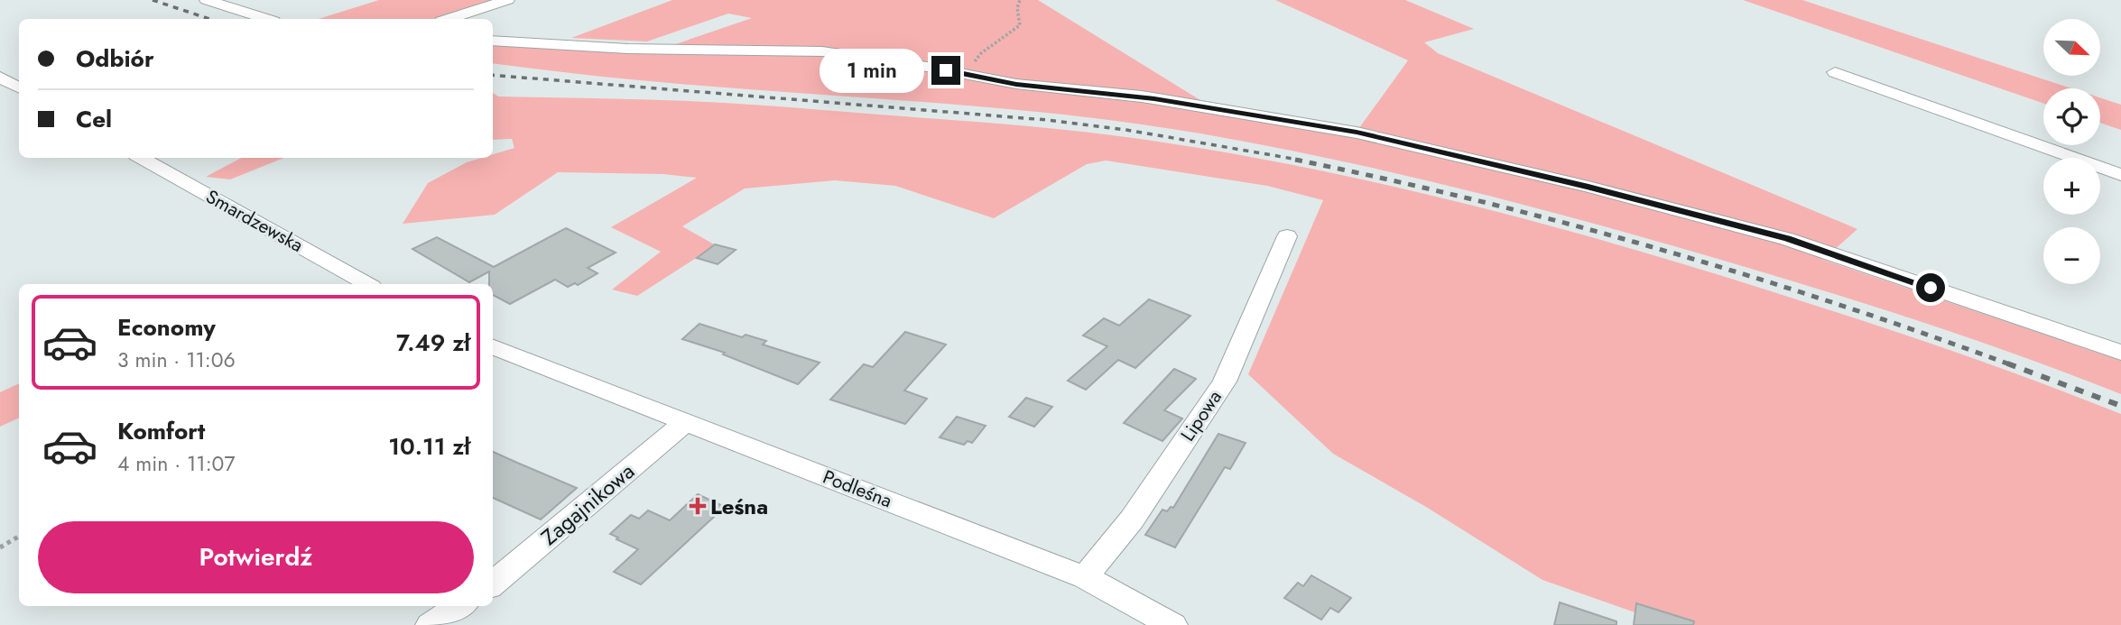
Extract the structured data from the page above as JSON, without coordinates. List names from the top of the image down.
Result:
{
  "streets": {
    "street": [
      "Smardzewska",
      "Lipowa",
      "Podleśna",
      "Zagajnikowa"
    ]
  },
  "crossings": [
    ["Lipowa", "Podleśna"],
    ["Podleśna", "Zagajnikowa"]
  ],
  "places": {
    "health": ["Leśna"]
  },
  "north": "bottom right",
  "page": {
    "map_buttons": ["+", "−"],
    "banner": ["Odbiór", "Cel"],
    "bubble": "1 min",
    "list": [
      {
        "name": "Economy",
        "note": "3 min · 11:06",
        "value": "7.49 zł"
      },
      {
        "name": "Komfort",
        "note": "4 min · 11:07",
        "value": "10.11 zł"
      }
    ],
    "buttons": "Potwierdź"
  }
}
